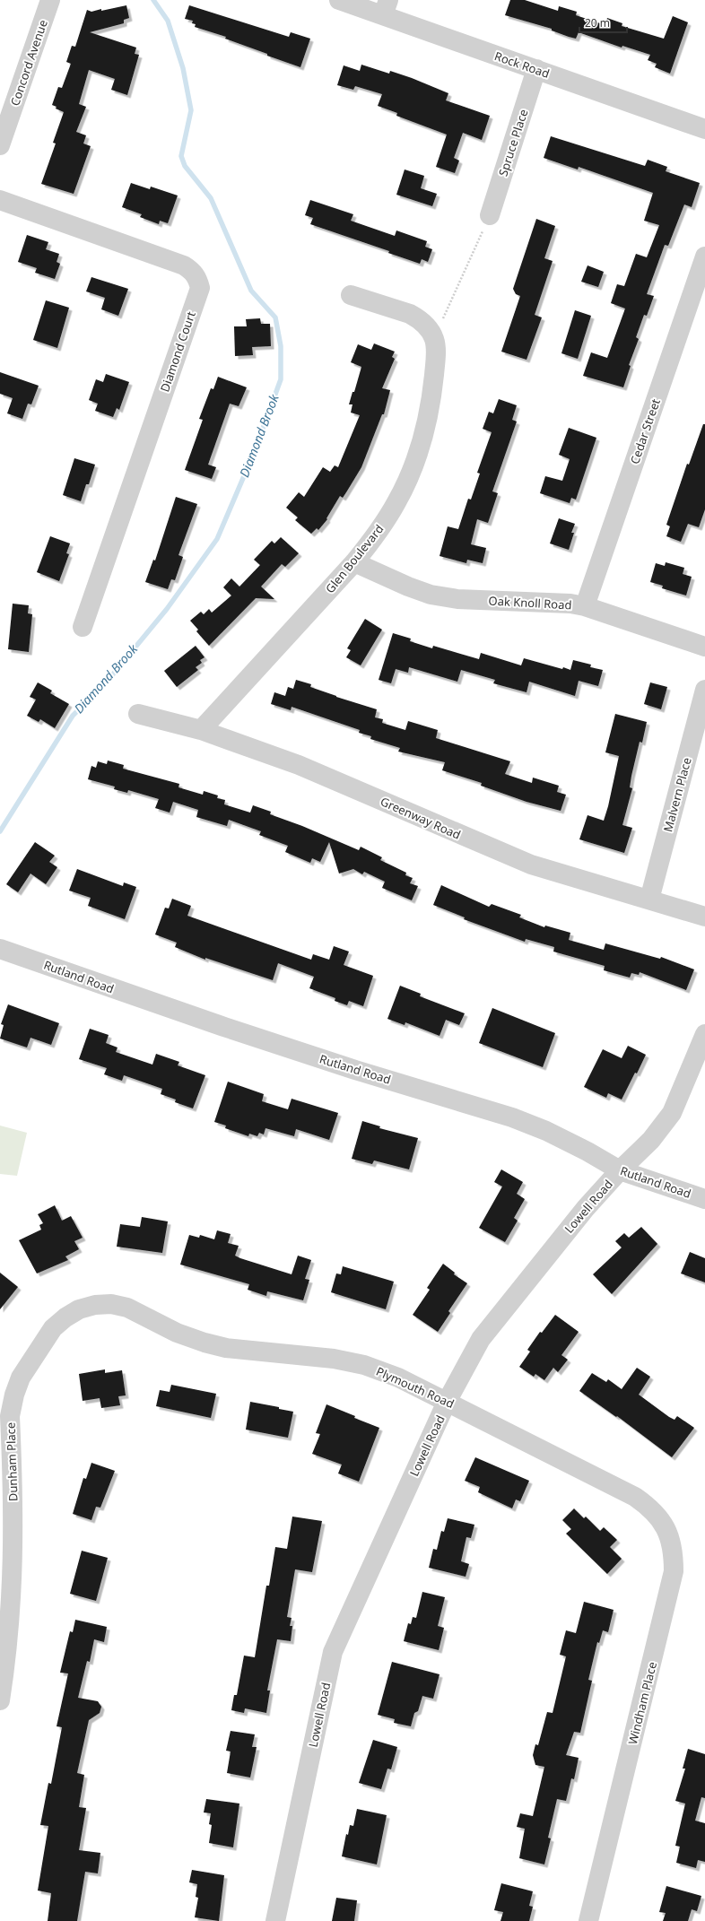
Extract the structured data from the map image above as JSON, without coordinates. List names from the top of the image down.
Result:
{
  "streets": {
    "street": [
      "Concord Avenue",
      "Rock Road",
      "Spruce Place",
      "Diamond Court",
      "Cedar Street",
      "Glen Boulevard",
      "Oak Knoll Road",
      "Malvern Place",
      "Greenway Road",
      "Rutland Road",
      "Lowell Road",
      "Plymouth Road",
      "Dunham Place",
      "Windham Place"
    ]
  },
  "crossings": [
    ["Rock Road", "Spruce Place"],
    ["Cedar Street", "Oak Knoll Road"],
    ["Glen Boulevard", "Oak Knoll Road"],
    ["Glen Boulevard", "Greenway Road"],
    ["Malvern Place", "Greenway Road"],
    ["Rutland Road", "Lowell Road"],
    ["Lowell Road", "Plymouth Road"],
    ["Plymouth Road", "Dunham Place"],
    ["Plymouth Road", "Windham Place"]
  ],
  "water": ["Diamond Brook"],
  "scale_bar": "20 m"
}
